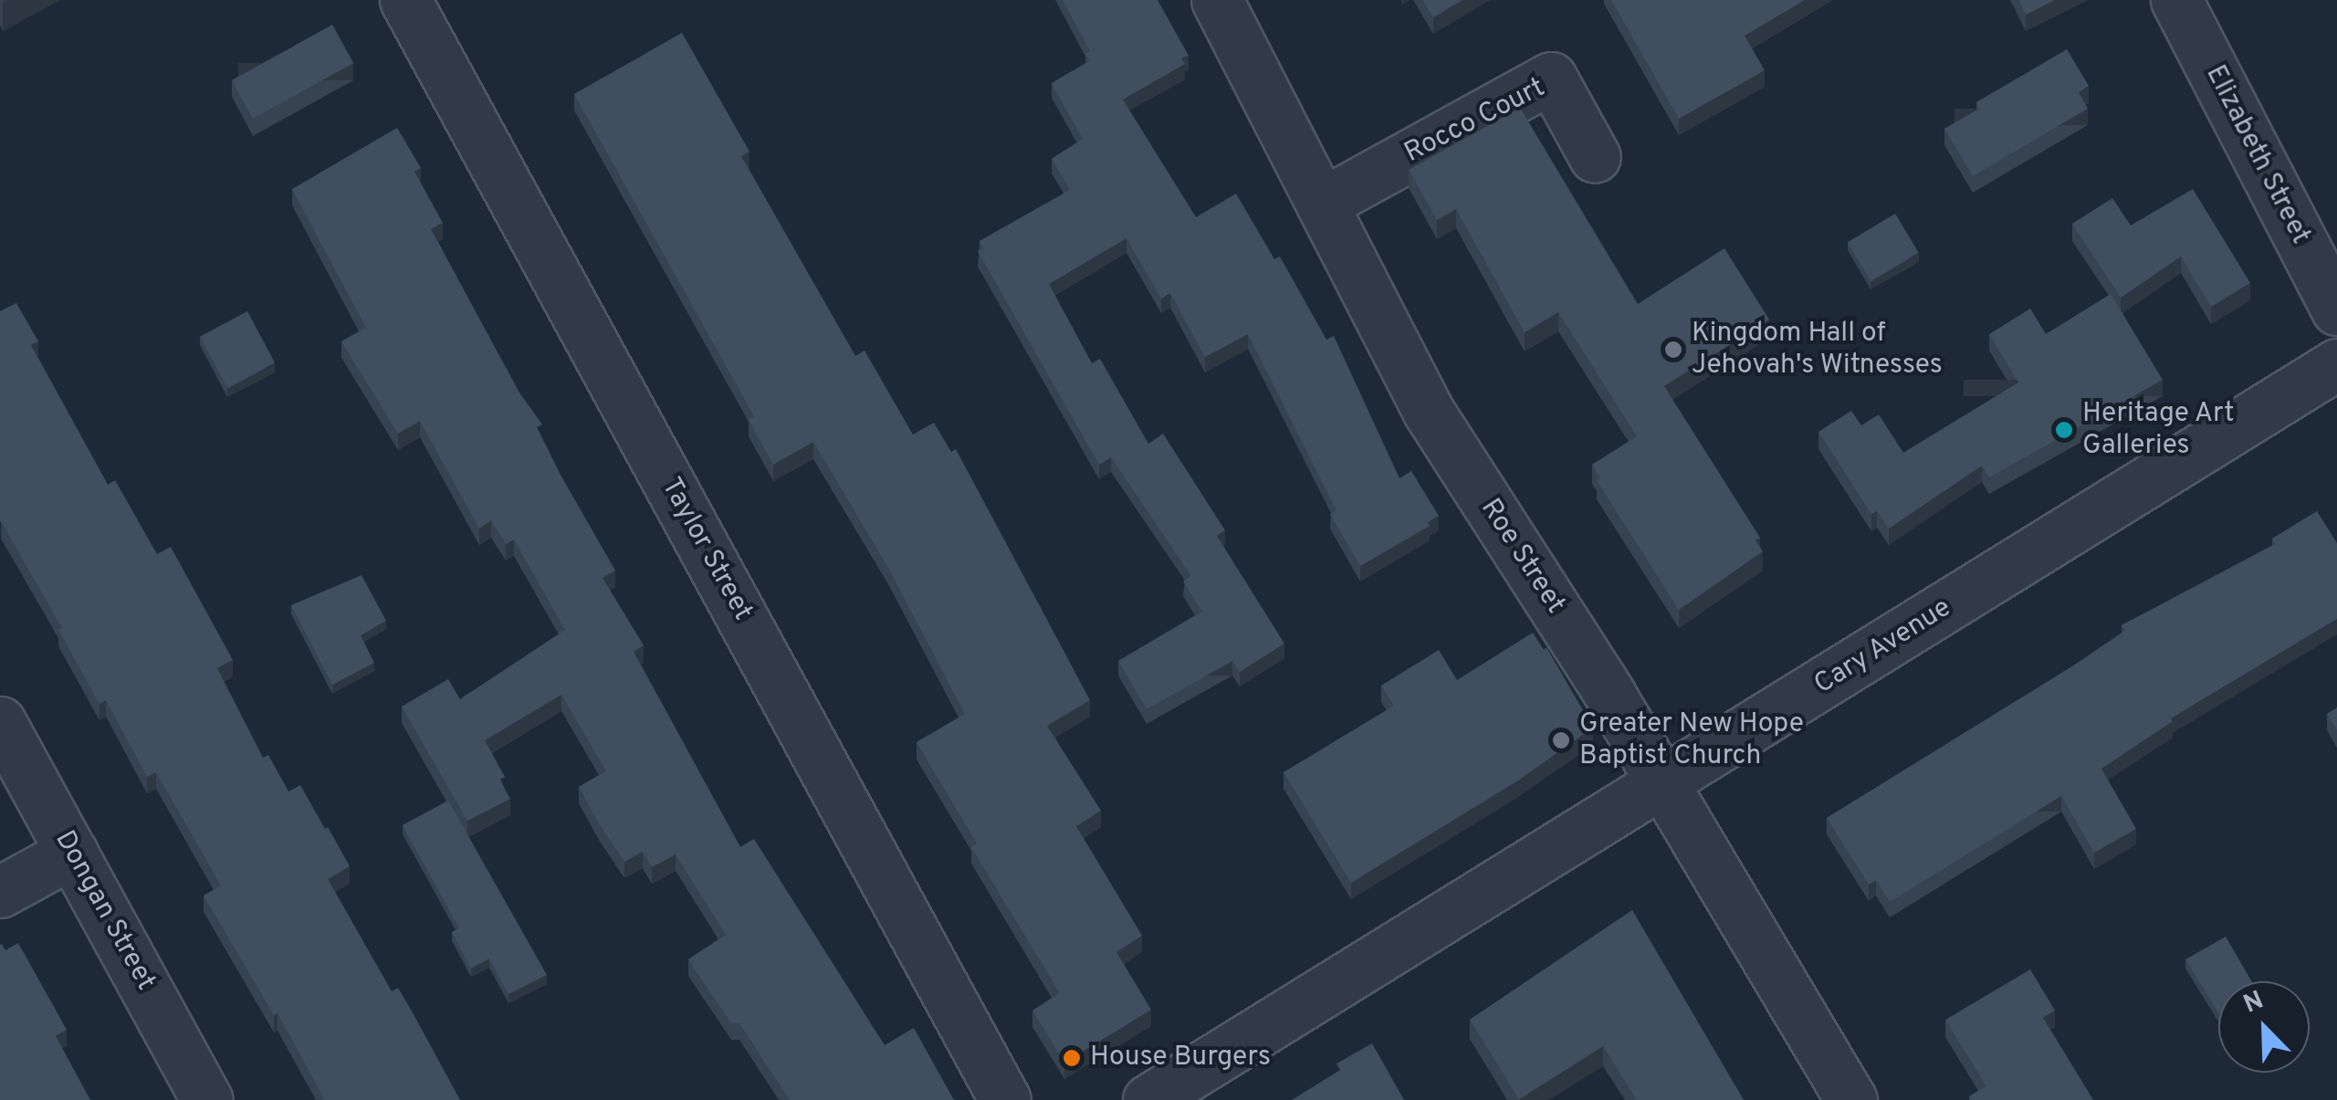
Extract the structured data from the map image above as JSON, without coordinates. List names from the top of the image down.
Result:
{
  "streets": {
    "street": [
      "Rocco Court",
      "Elizabeth Street",
      "Taylor Street",
      "Roe Street",
      "Cary Avenue",
      "Dongan Street"
    ]
  },
  "crossings": [
    ["Rocco Court", "Roe Street"],
    ["Roe Street", "Cary Avenue"]
  ],
  "places": [
    "Kingdom Hall of Jehovah's Witnesses",
    "Heritage Art Galleries",
    "Greater New Hope Baptist Church",
    "House Burgers"
  ],
  "north": "top left"
}
